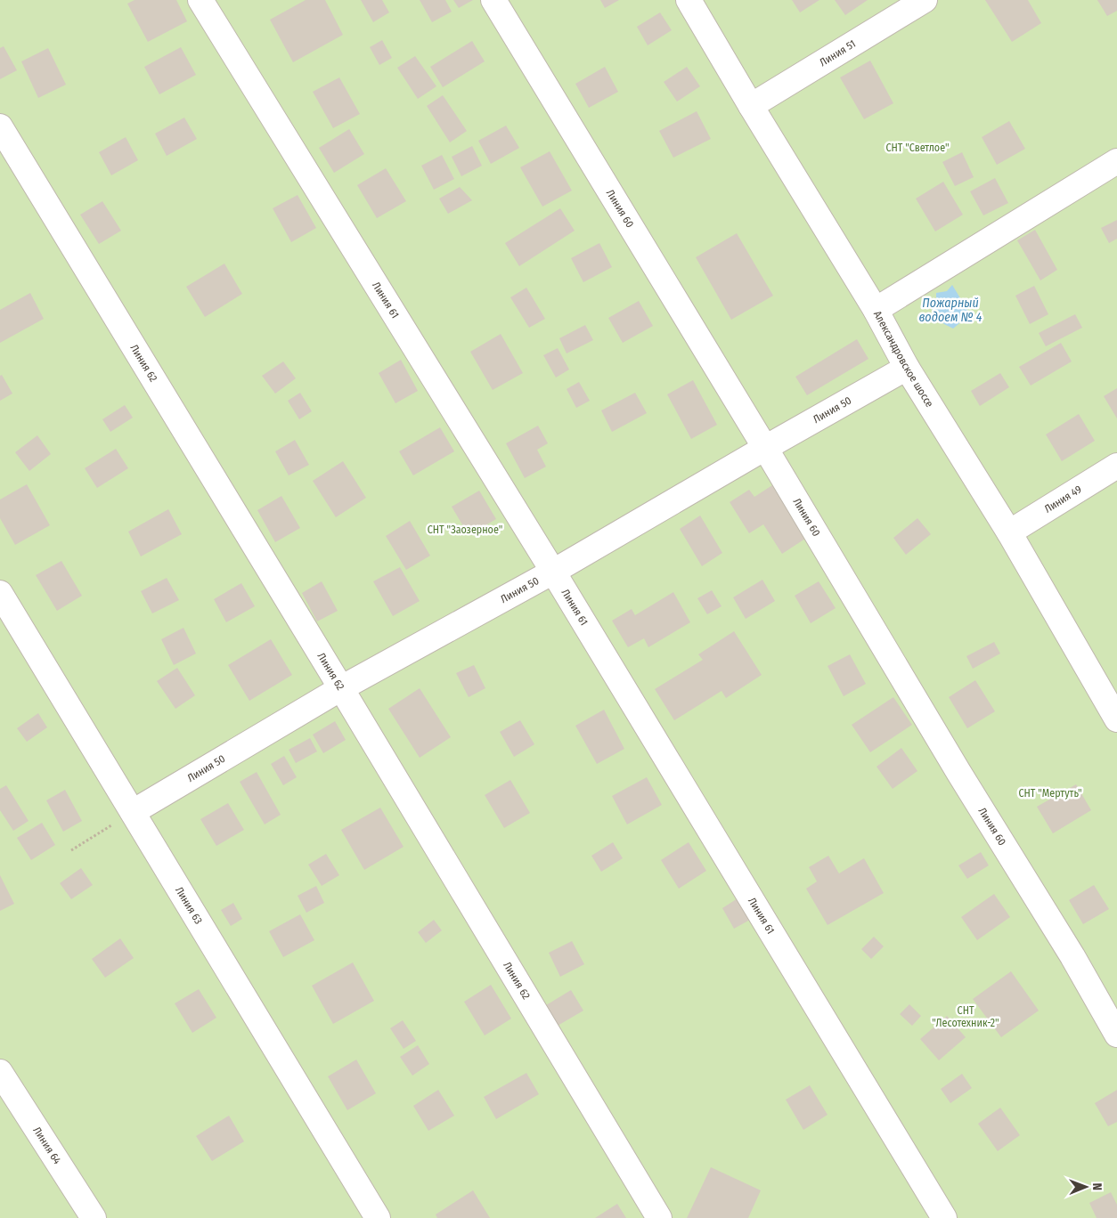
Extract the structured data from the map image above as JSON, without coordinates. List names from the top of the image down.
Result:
{
  "streets": {
    "street": [
      "Линия 51",
      "Линия 60",
      "Линия 61",
      "Александровское шоссе",
      "Линия 62",
      "Линия 50",
      "Линия 49",
      "Линия 63",
      "Линия 64"
    ]
  },
  "crossings": [
    ["Линия 51", "Александровское шоссе"],
    ["Линия 60", "Линия 50"],
    ["Линия 61", "Линия 50"],
    ["Александровское шоссе", "Линия 50"],
    ["Александровское шоссе", "Линия 49"],
    ["Линия 62", "Линия 50"],
    ["Линия 50", "Линия 63"]
  ],
  "water": ["Пожарный водоем № 4"],
  "parks": [
    "СНТ \"Светлое\"",
    "СНТ \"Заозерное\"",
    "СНТ \"Мертуть\"",
    "СНТ \"Лесотехник-2\""
  ],
  "north": "right"
}
